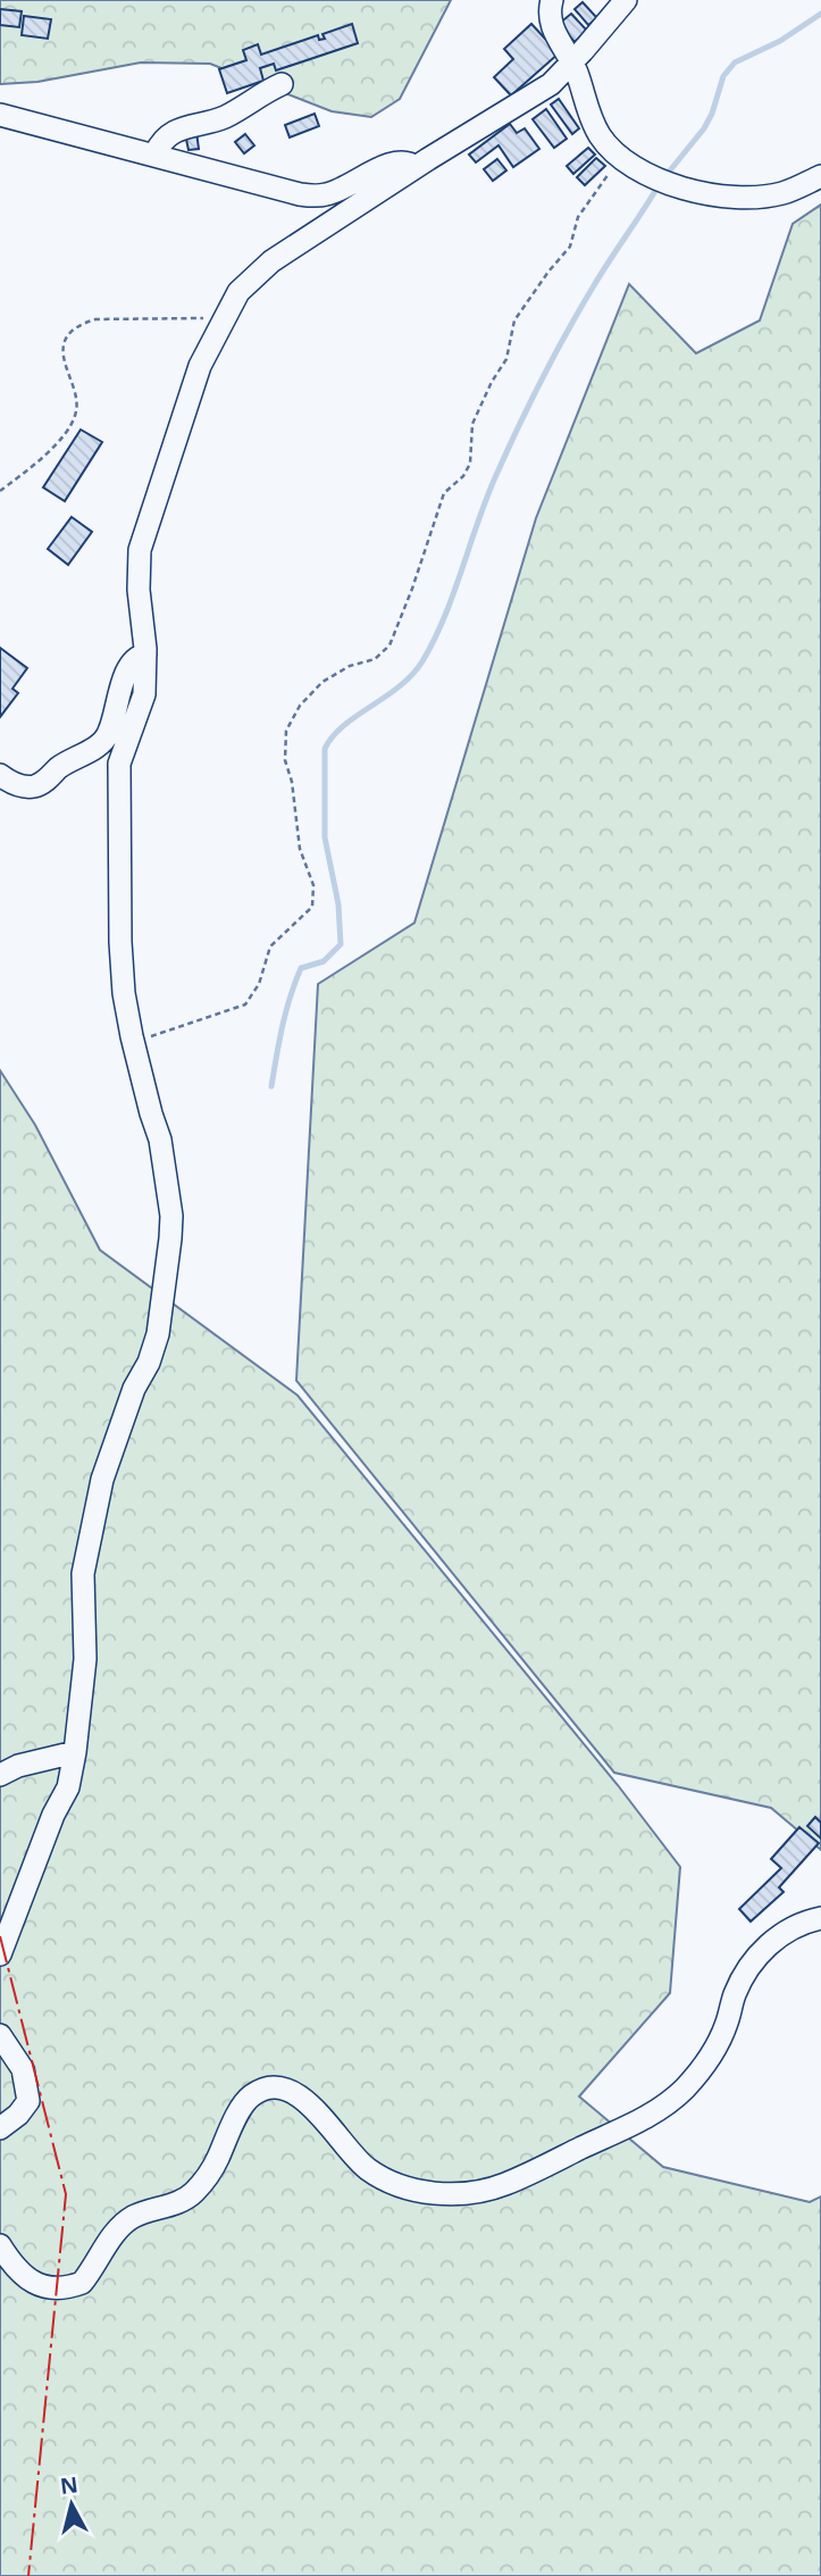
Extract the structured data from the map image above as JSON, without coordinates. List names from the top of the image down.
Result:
{
  "north": "top"
}
